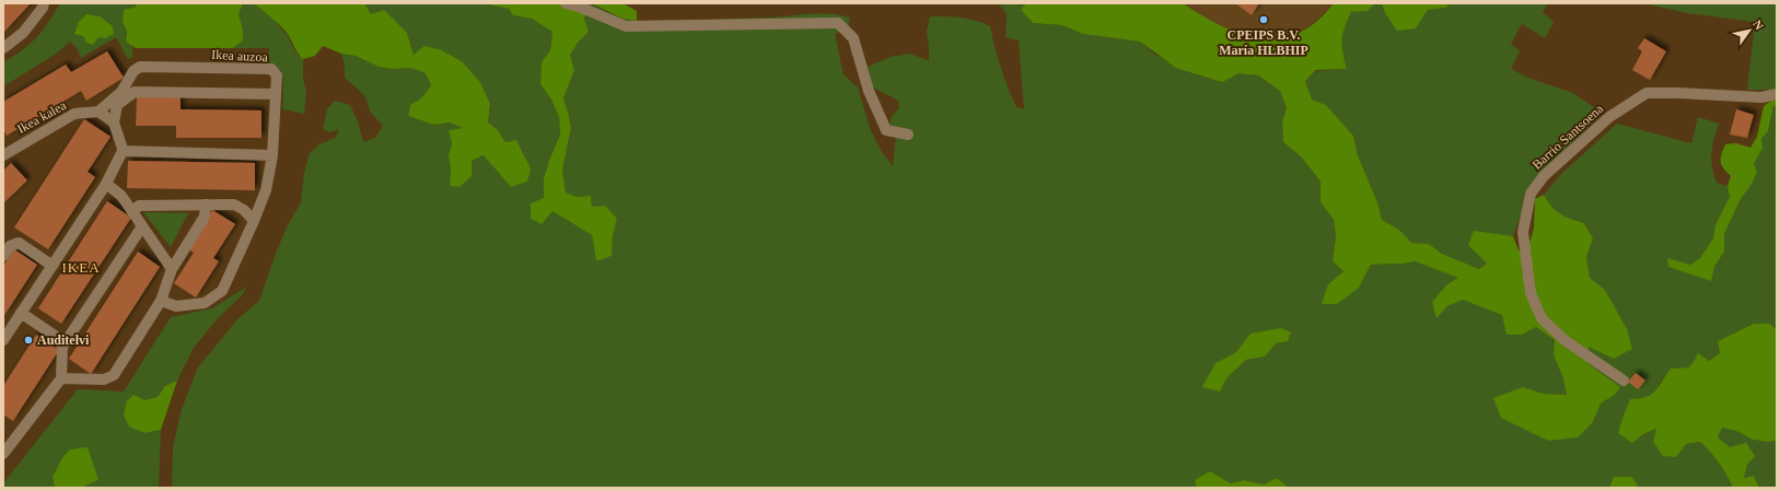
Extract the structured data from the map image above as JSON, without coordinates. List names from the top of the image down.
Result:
{
  "streets": {
    "street": ["Ikea auzoa", "Ikea kalea", "Barrio Santsoena"]
  },
  "crossings": [
    ["Ikea auzoa", "Ikea kalea"]
  ],
  "districts": ["IKEA"],
  "places": ["CPEIPS B.V. María HLBHIP", "Auditelvi"],
  "north": "top right"
}
